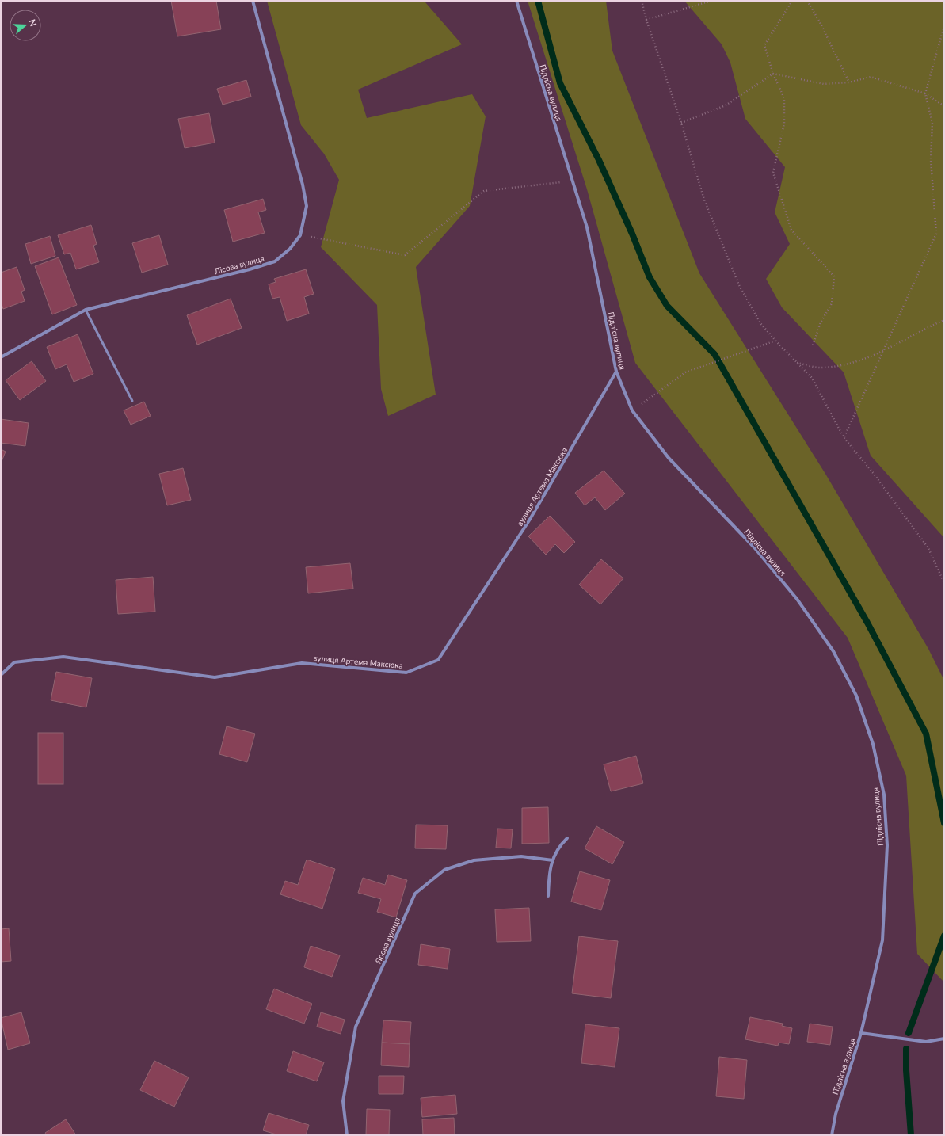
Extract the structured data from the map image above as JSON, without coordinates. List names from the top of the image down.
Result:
{
  "streets": {
    "street": [
      "Підлісна вулиця",
      "Лісова вулиця",
      "вулиця Артема Максюка",
      "Ярова вулиця"
    ]
  },
  "crossings": [
    ["Підлісна вулиця", "вулиця Артема Максюка"]
  ],
  "north": "right"
}
